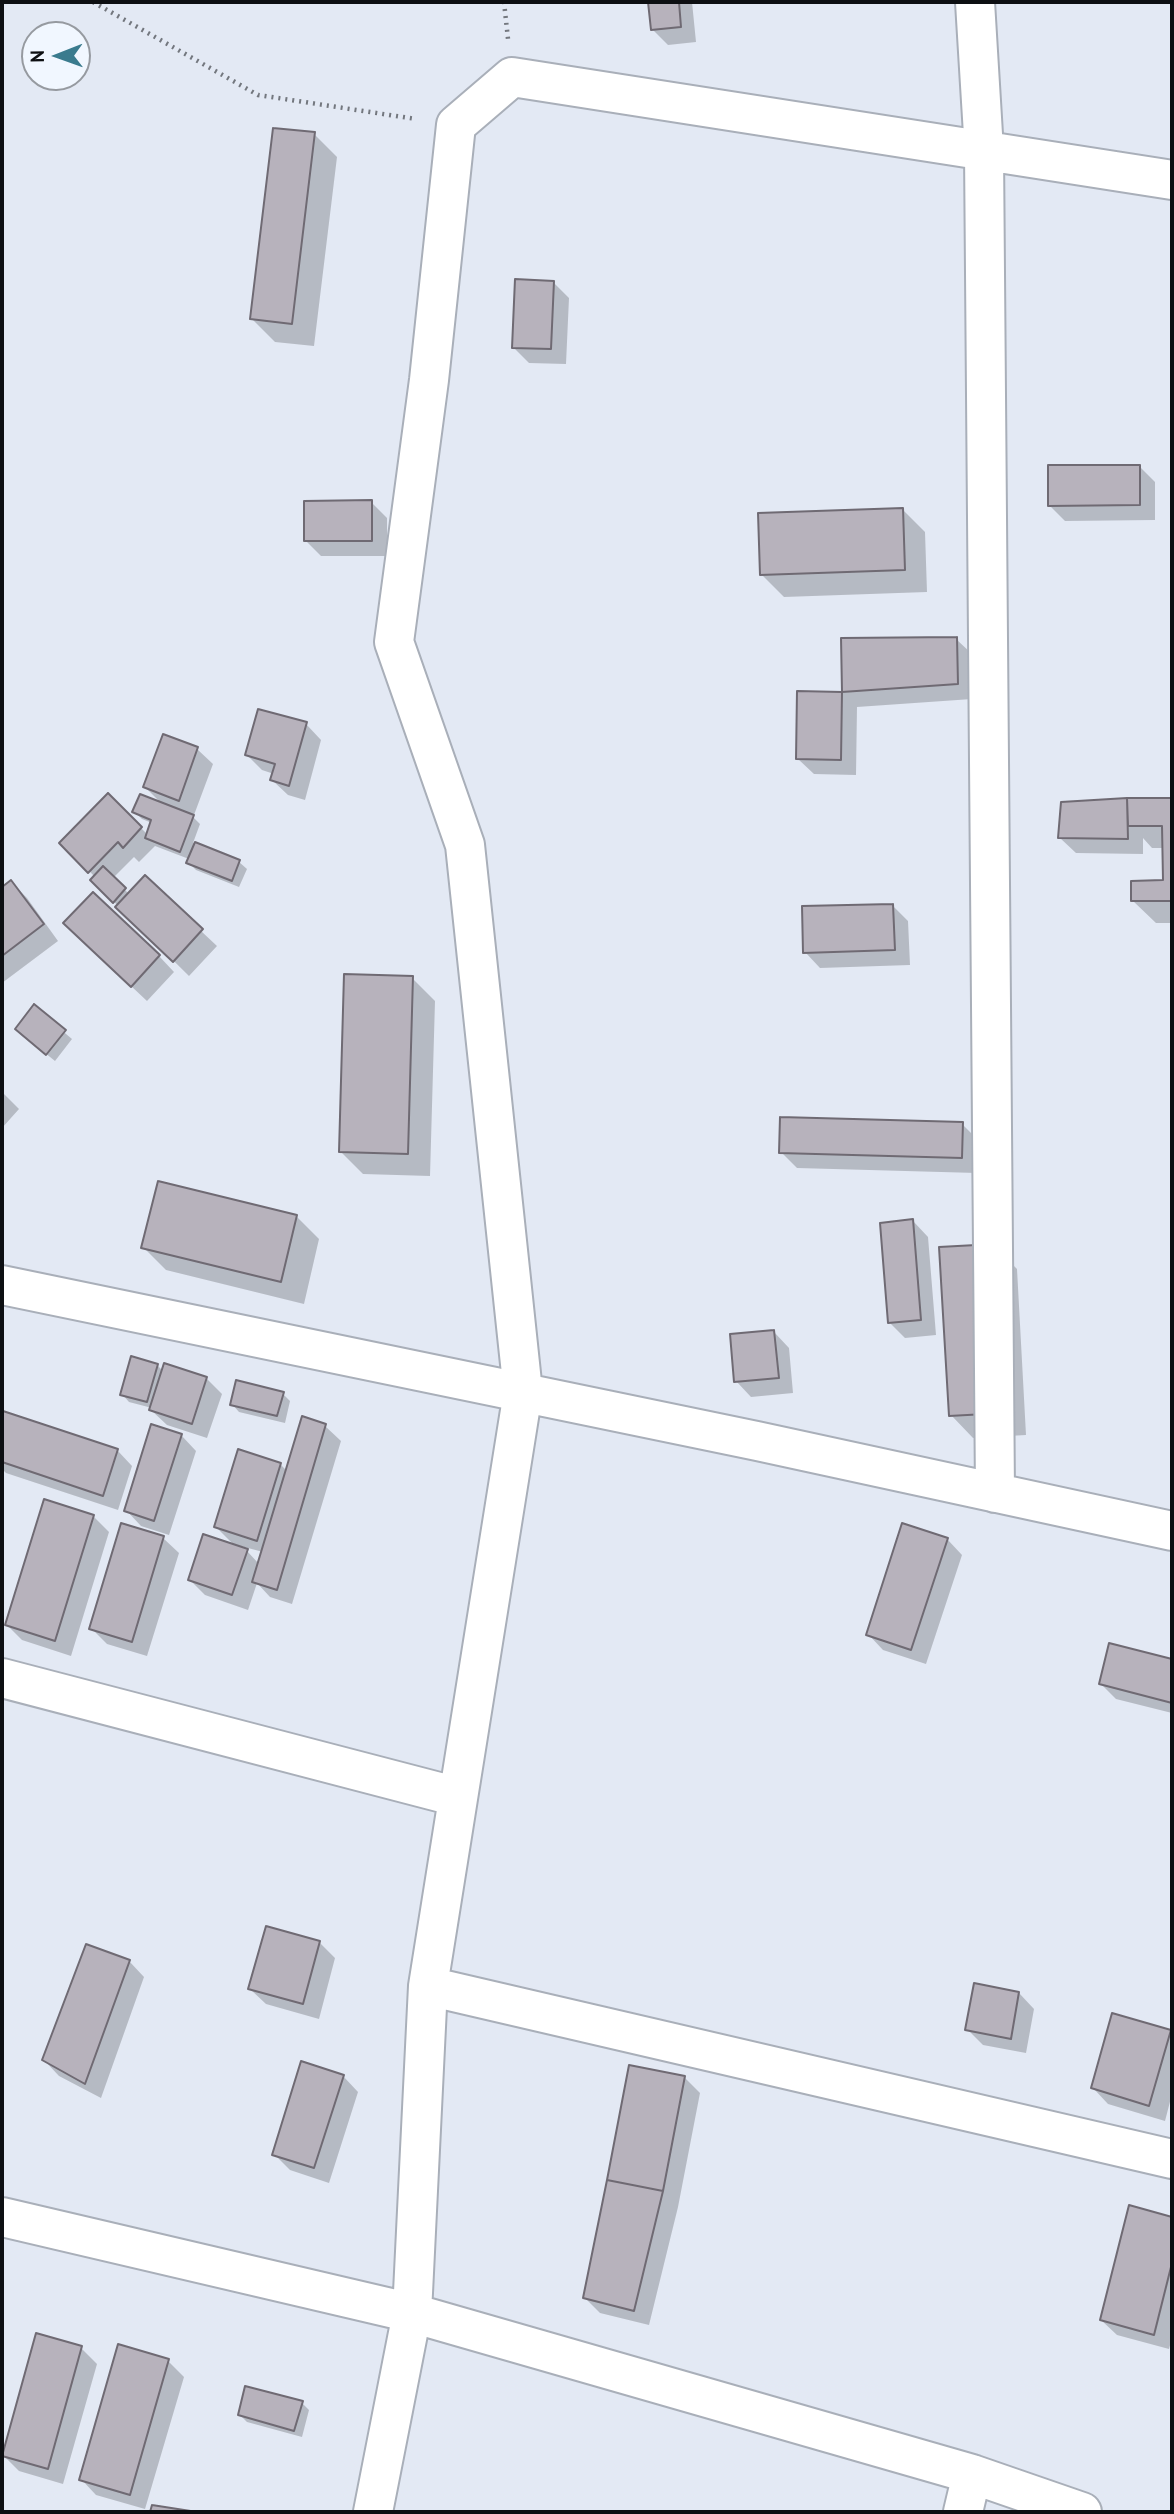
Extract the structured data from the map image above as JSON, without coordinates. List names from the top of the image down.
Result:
{
  "north": "left"
}
